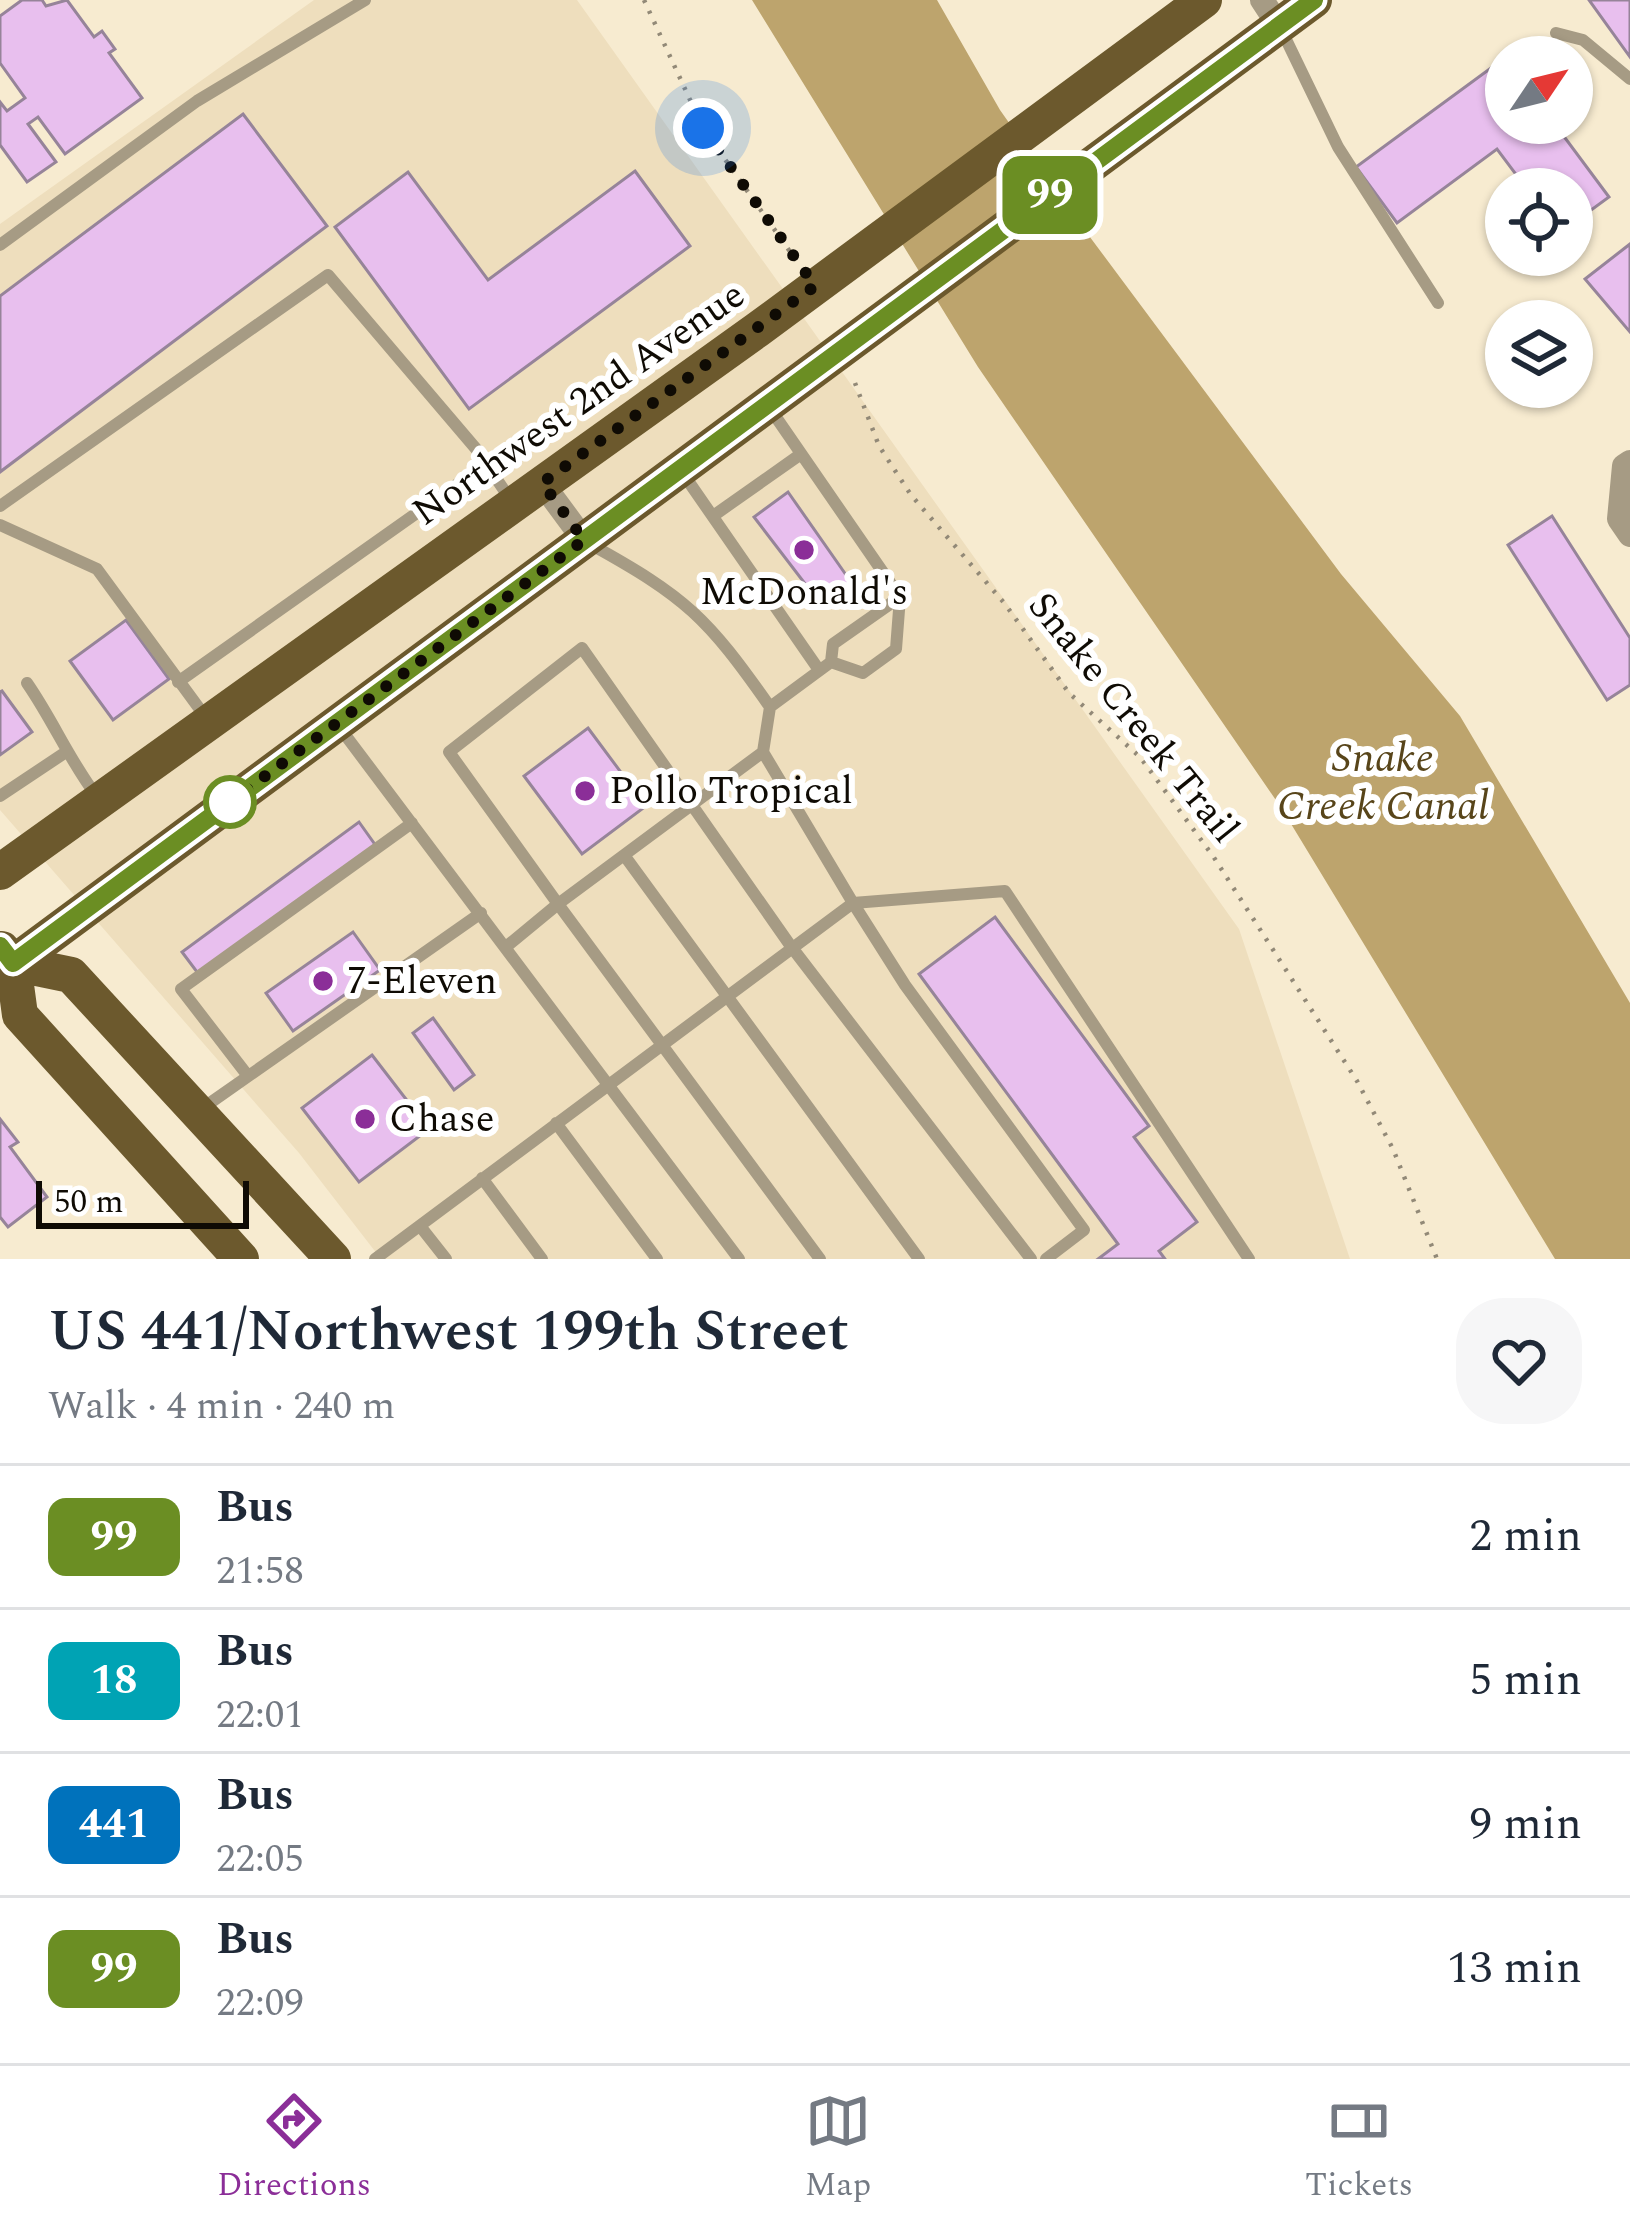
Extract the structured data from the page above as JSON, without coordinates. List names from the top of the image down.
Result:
{
  "streets": {
    "main road": ["Northwest 2nd Avenue"],
    "path": ["Snake Creek Trail"]
  },
  "water": ["Snake Creek Canal"],
  "places": [
    "McDonald's",
    "Pollo Tropical",
    "7-Eleven",
    "Chase"
  ],
  "lines": ["bus line 99"],
  "scale_bar": "50 m",
  "north": "top right",
  "page": {
    "on_map": "99",
    "scale": "50 m",
    "heading": ["US 441/Northwest 199th Street", "Walk · 4 min · 240 m"],
    "list": [
      {
        "mark": "99",
        "name": "Bus",
        "note": "21:58",
        "value": "2 min"
      },
      {
        "mark": "18",
        "name": "Bus",
        "note": "22:01",
        "value": "5 min"
      },
      {
        "mark": "441",
        "name": "Bus",
        "note": "22:05",
        "value": "9 min"
      },
      {
        "mark": "99",
        "name": "Bus",
        "note": "22:09",
        "value": "13 min"
      }
    ],
    "tabs": ["Directions", "Map", "Tickets"]
  }
}
